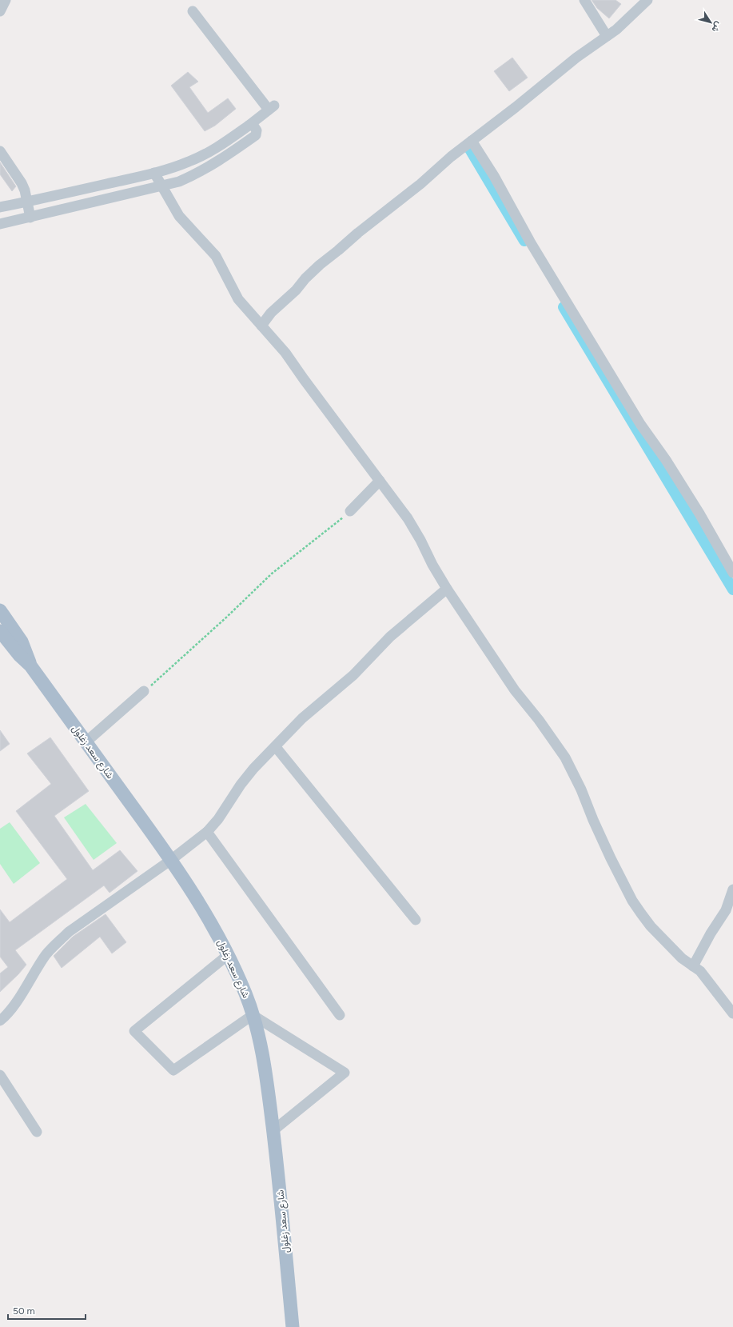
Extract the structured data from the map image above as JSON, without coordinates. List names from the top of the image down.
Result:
{
  "streets": {
    "main road": ["شارع سعد زغلول"]
  },
  "scale_bar": "50 m",
  "north": "bottom right"
}
